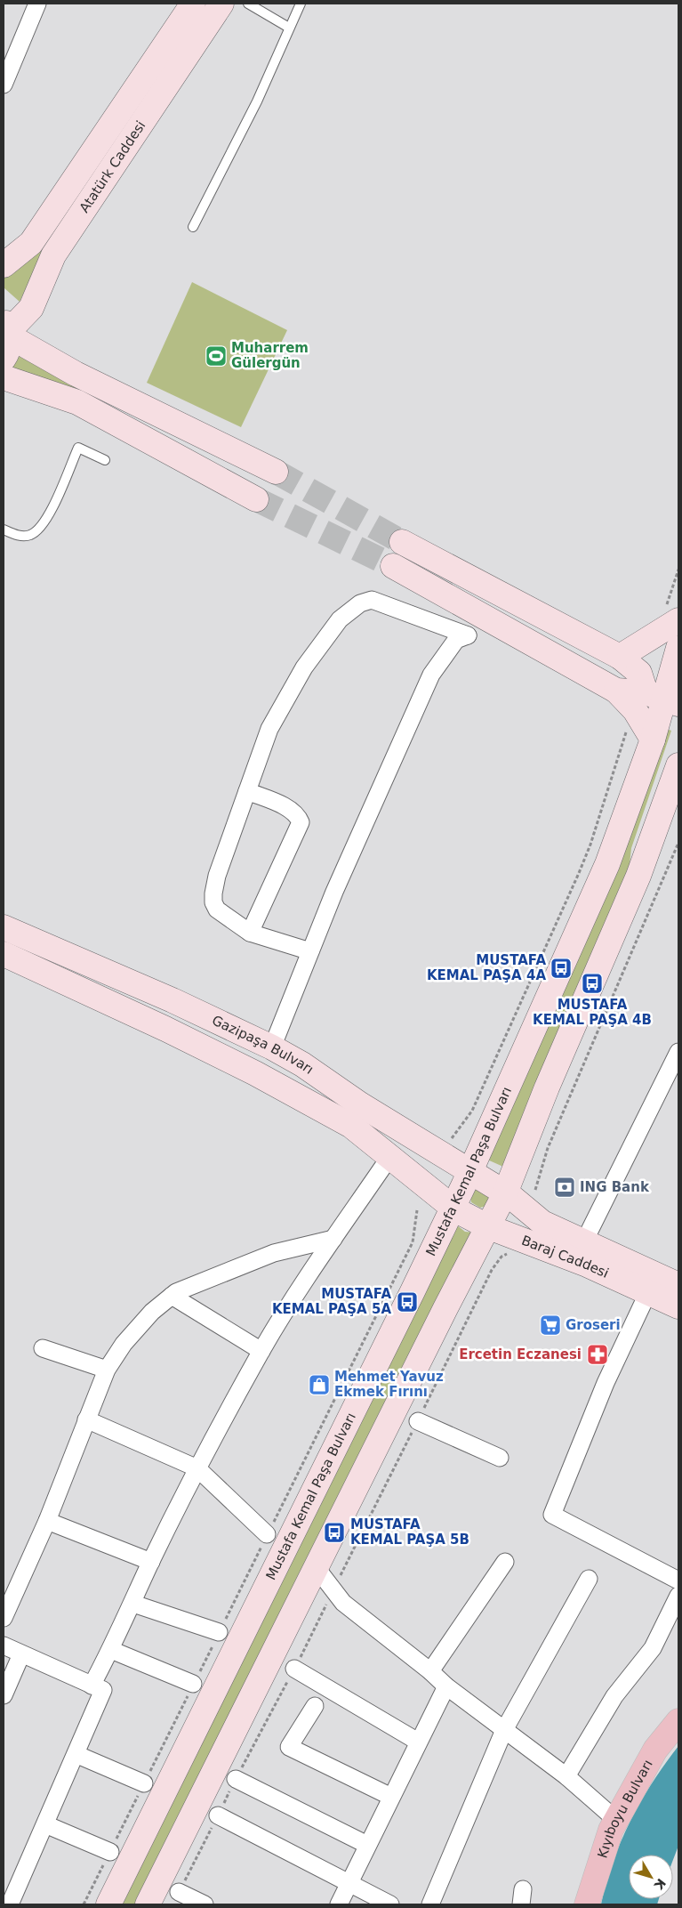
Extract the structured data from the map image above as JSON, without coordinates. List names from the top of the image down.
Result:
{
  "streets": {
    "main road": [
      "Atatürk Caddesi",
      "Gazipaşa Bulvarı",
      "Mustafa Kemal Paşa Bulvarı",
      "Baraj Caddesi",
      "Kıyıboyu Bulvarı"
    ]
  },
  "crossings": [
    ["Gazipaşa Bulvarı", "Mustafa Kemal Paşa Bulvarı"],
    ["Gazipaşa Bulvarı", "Baraj Caddesi"],
    ["Mustafa Kemal Paşa Bulvarı", "Baraj Caddesi"]
  ],
  "places": {
    "sports": ["Muharrem Gülergün"],
    "bus stop": [
      "MUSTAFA KEMAL PAŞA 4A",
      "MUSTAFA KEMAL PAŞA 4B",
      "MUSTAFA KEMAL PAŞA 5A",
      "MUSTAFA KEMAL PAŞA 5B"
    ],
    "bank": ["ING Bank"],
    "supermarket": ["Groseri"],
    "pharmacy": ["Ercetin Eczanesi"],
    "shop": ["Mehmet Yavuz Ekmek Fırını"]
  },
  "north": "bottom right"
}
